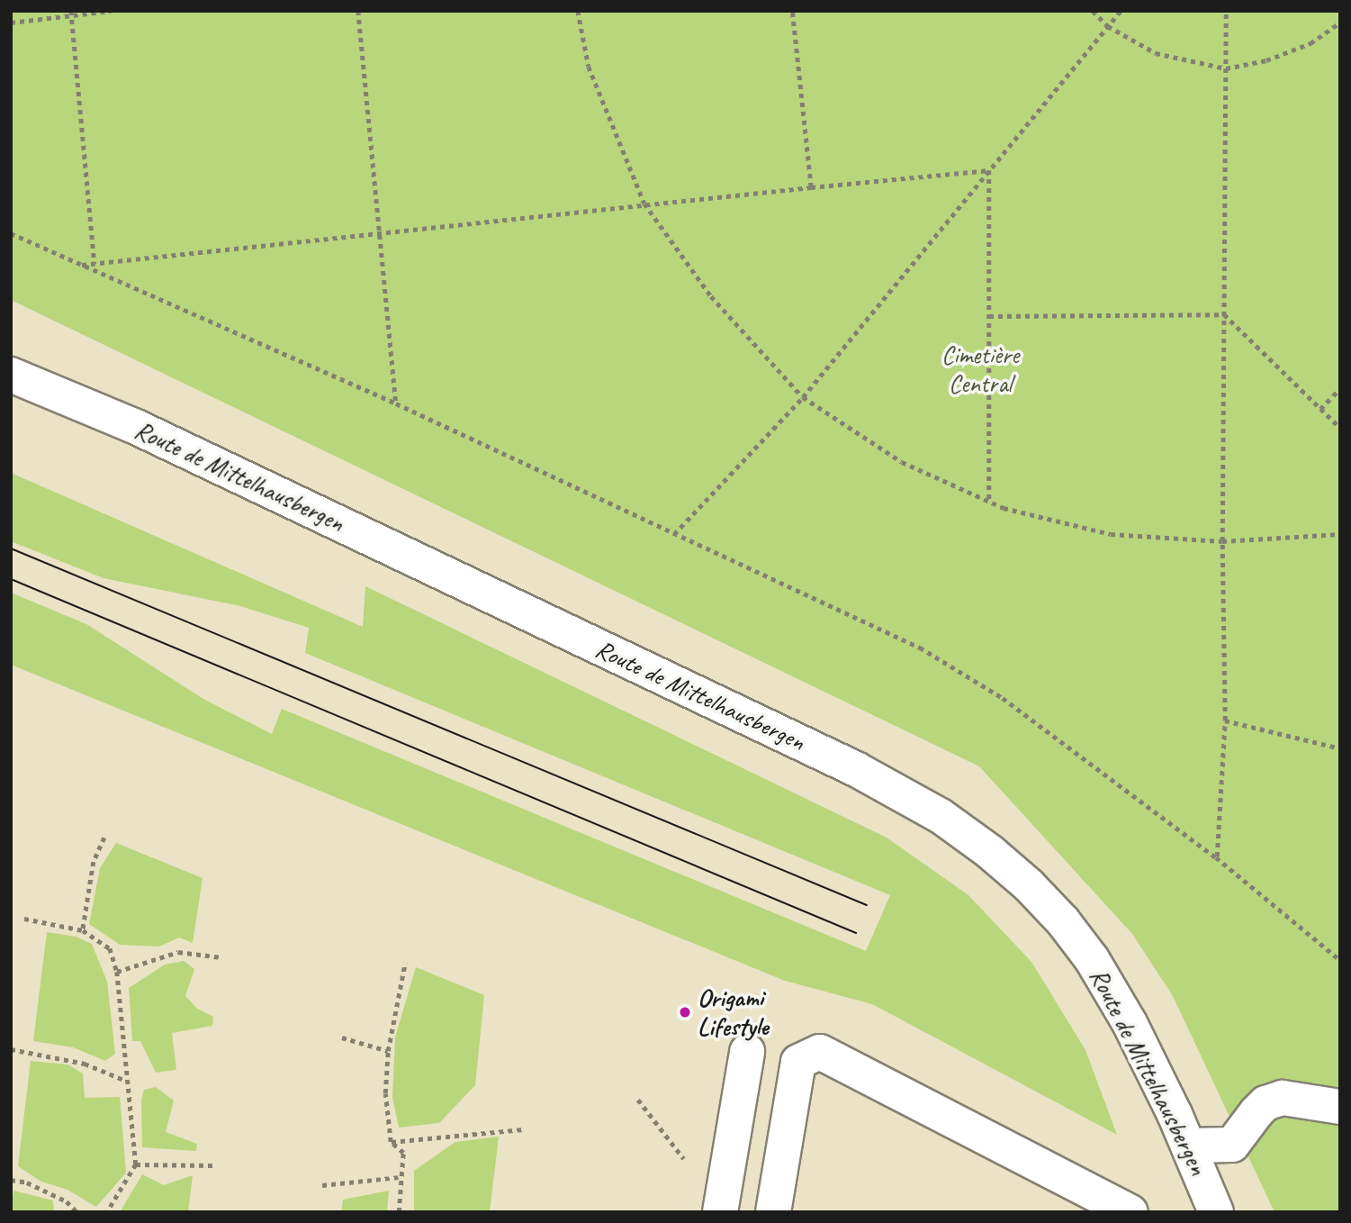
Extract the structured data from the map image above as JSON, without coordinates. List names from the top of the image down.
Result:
{
  "streets": {
    "street": ["Route de Mittelhausbergen"]
  },
  "parks": ["Cimetière Central"],
  "places": ["Origami Lifestyle"]
}
